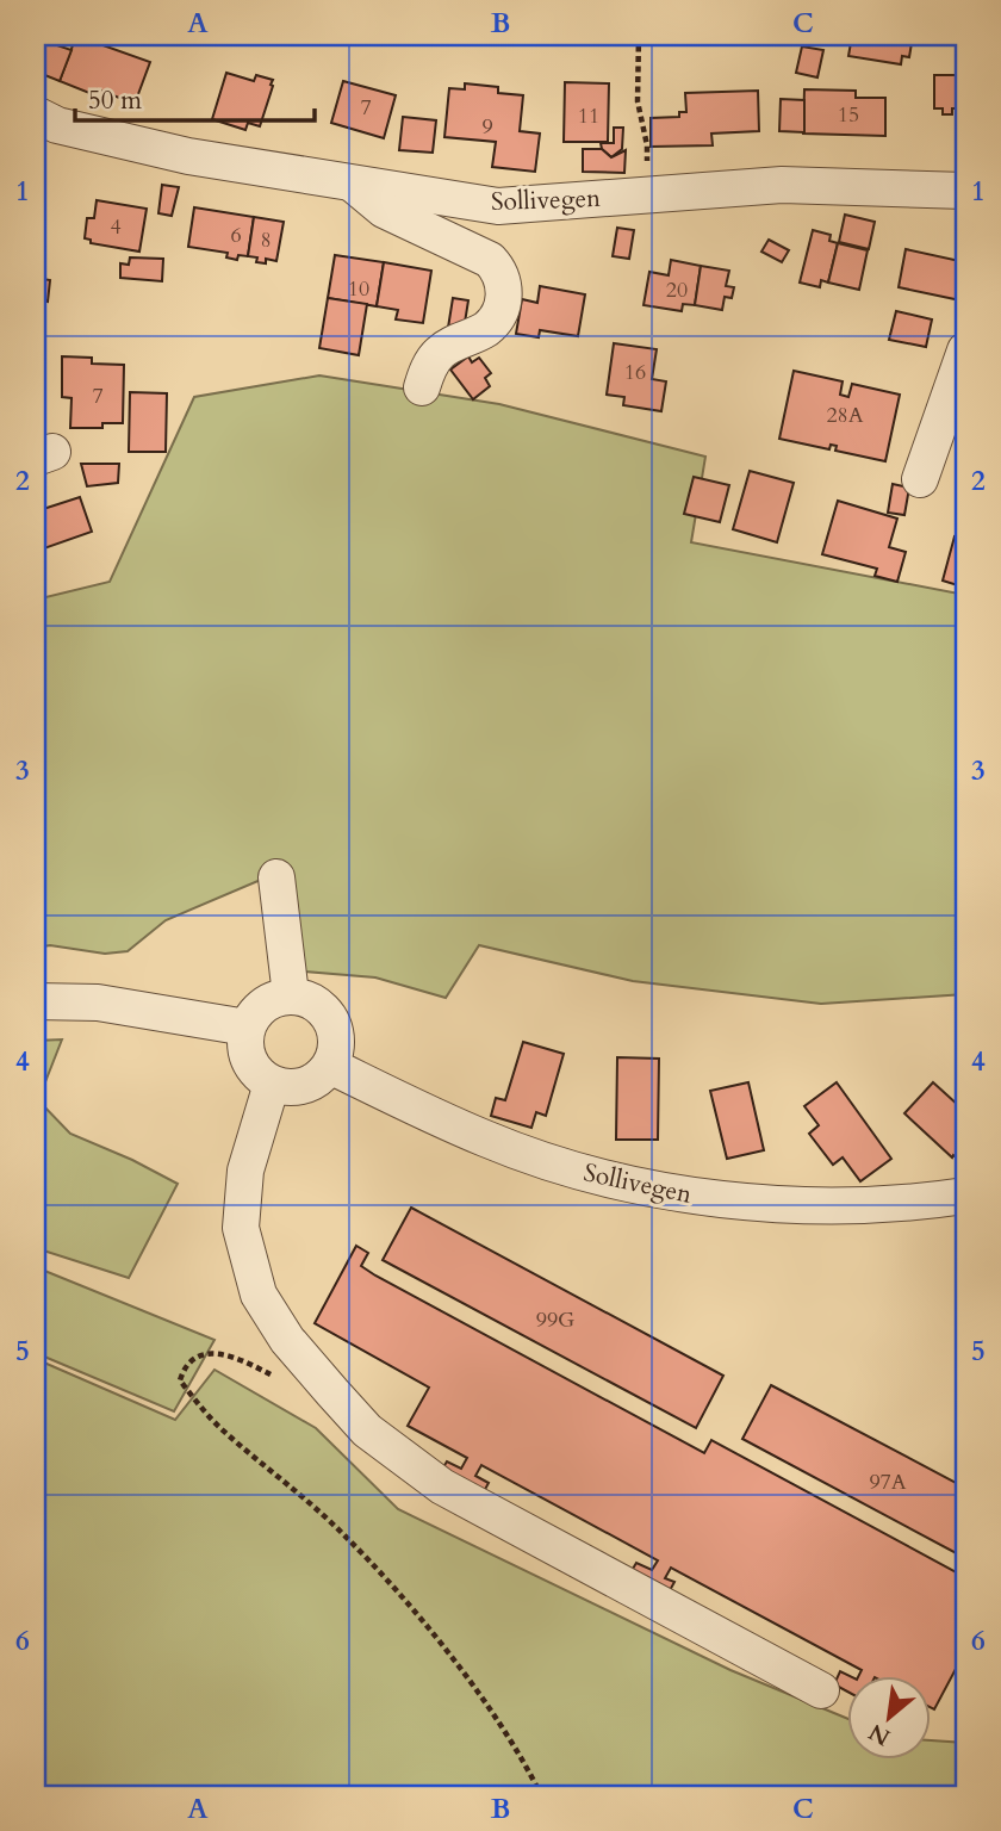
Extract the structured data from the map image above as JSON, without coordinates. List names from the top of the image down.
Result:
{
  "streets": {
    "street": ["Sollivegen"]
  },
  "house_numbers": [
    "7",
    "15",
    "11",
    "9",
    "4",
    "6",
    "8",
    "10",
    "20",
    "16",
    "7",
    "28A",
    "99G",
    "97A"
  ],
  "scale_bar": "50 m",
  "north": "bottom left",
  "grid": {
    "columns": ["A", "B", "C"],
    "rows": [
      "1",
      "2",
      "3",
      "4",
      "5",
      "6"
    ]
  }
}
